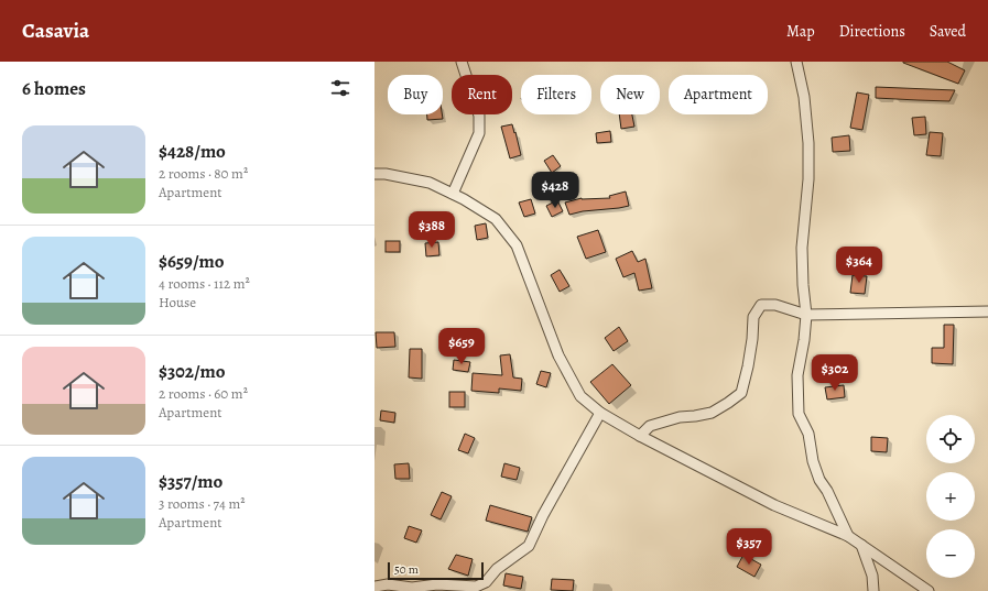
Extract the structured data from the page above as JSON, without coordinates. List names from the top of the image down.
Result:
{
  "scale_bar": "50 m",
  "page": {
    "header": "Casavia",
    "nav": ["Map", "Directions", "Saved"],
    "heading": "6 homes",
    "chip": [
      "Buy",
      "Rent",
      "Filters",
      "New",
      "Apartment"
    ],
    "list": [
      {
        "name": "$428/mo",
        "note": "2 rooms · 80 m² · Apartment"
      },
      {
        "name": "$659/mo",
        "note": "4 rooms · 112 m² · House"
      },
      {
        "name": "$302/mo",
        "note": "2 rooms · 60 m² · Apartment"
      },
      {
        "name": "$357/mo",
        "note": "3 rooms · 74 m² · Apartment"
      }
    ],
    "price": [
      "$428",
      "$388",
      "$364",
      "$659",
      "$302",
      "$357"
    ],
    "map_buttons": ["+", "−"],
    "scale": "50 m"
  }
}
